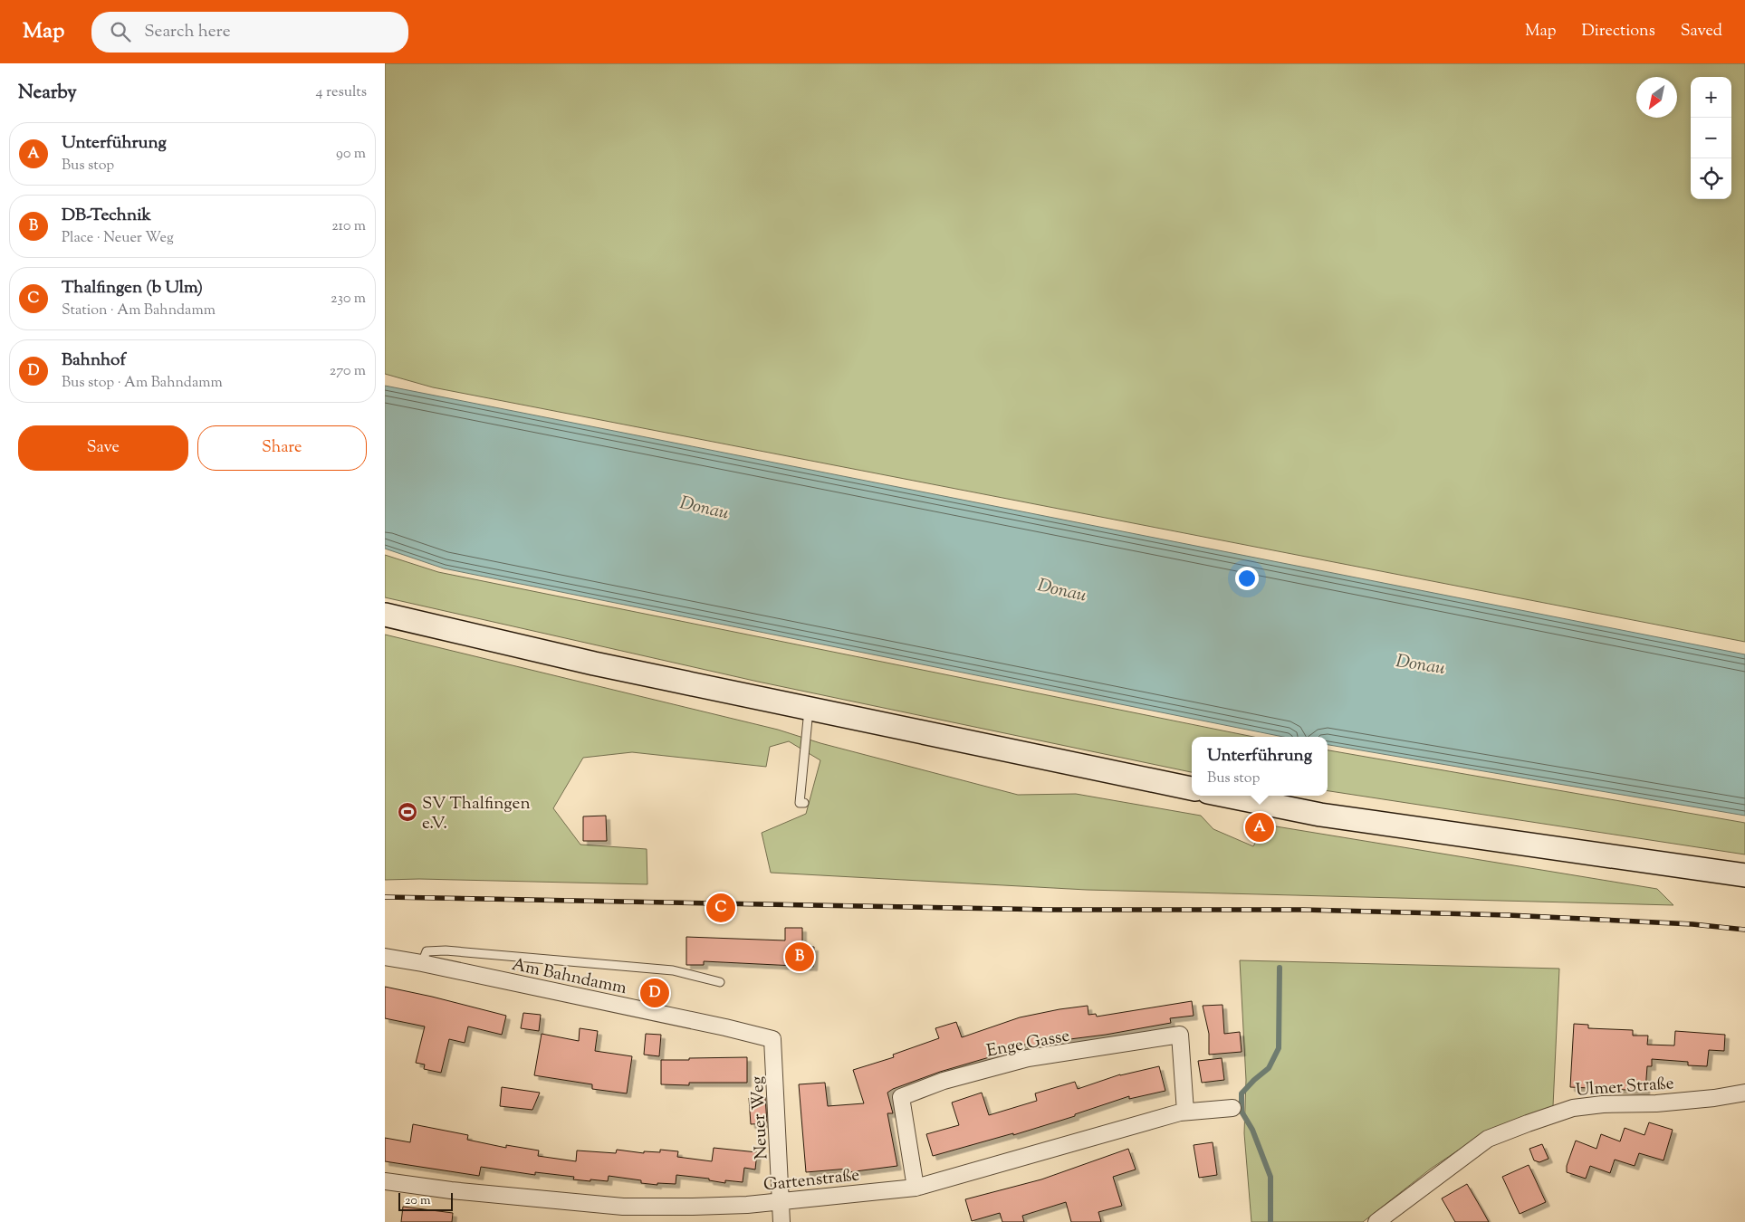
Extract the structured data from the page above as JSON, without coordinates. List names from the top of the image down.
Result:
{
  "streets": {
    "street": [
      "Am Bahndamm",
      "Enge Gasse",
      "Ulmer Straße",
      "Neuer Weg",
      "Gartenstraße"
    ]
  },
  "crossings": [
    ["Am Bahndamm", "Neuer Weg"],
    ["Enge Gasse", "Gartenstraße"],
    ["Neuer Weg", "Gartenstraße"]
  ],
  "water": ["Donau"],
  "places": {
    "sports": ["SV Thalfingen e.V."]
  },
  "scale_bar": "20 m",
  "north": "bottom left",
  "page": {
    "header": "Map",
    "search": "Search here",
    "nav": ["Map", "Directions", "Saved"],
    "heading": ["Nearby", "4 results"],
    "map_buttons": ["+", "−"],
    "list": [
      {
        "mark": "A",
        "name": "Unterführung",
        "note": "Bus stop",
        "value": "90 m"
      },
      {
        "mark": "B",
        "name": "DB-Technik",
        "note": "Place · Neuer Weg",
        "value": "210 m"
      },
      {
        "mark": "C",
        "name": "Thalfingen (b Ulm)",
        "note": "Station · Am Bahndamm",
        "value": "230 m"
      },
      {
        "mark": "D",
        "name": "Bahnhof",
        "note": "Bus stop · Am Bahndamm",
        "value": "270 m"
      }
    ],
    "buttons": ["Save", "Share"],
    "popup": ["Unterführung", "Bus stop"],
    "pins": [
      "A",
      "C",
      "B",
      "D"
    ],
    "scale": "20 m"
  }
}
